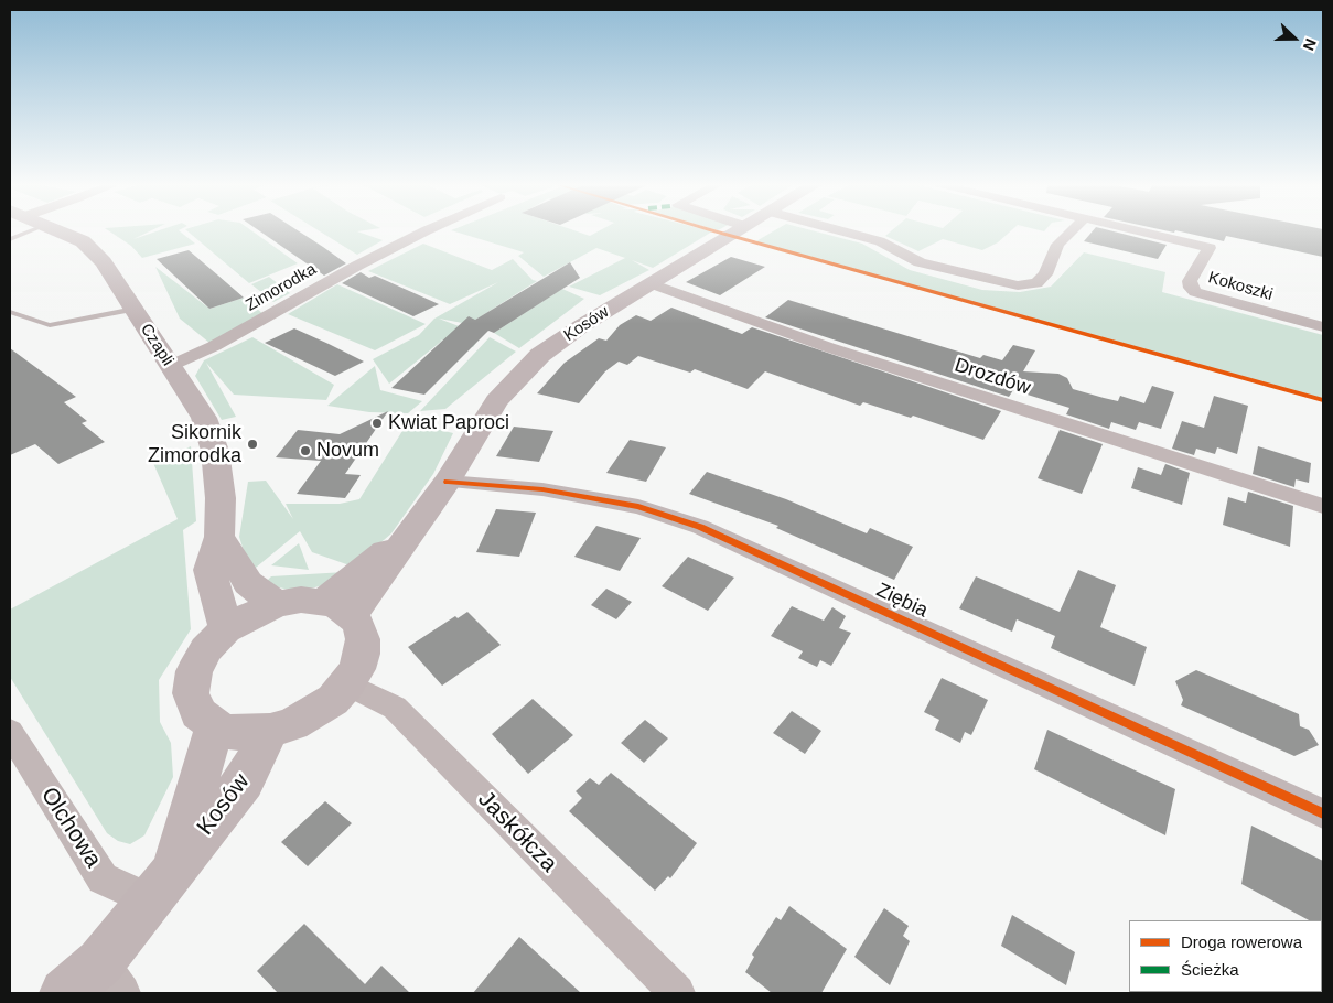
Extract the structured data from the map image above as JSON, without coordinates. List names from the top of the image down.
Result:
{
  "streets": {
    "street": [
      "Kokoszki",
      "Zimorodka",
      "Kosów",
      "Czapli",
      "Drozdów",
      "Ziębia",
      "Olchowa",
      "Jaskółcza"
    ]
  },
  "crossings": [
    ["Zimorodka", "Czapli"],
    ["Kosów", "Czapli"],
    ["Kosów", "Drozdów"],
    ["Kosów", "Ziębia"],
    ["Kosów", "Olchowa"],
    ["Kosów", "Jaskółcza"],
    ["Czapli", "Jaskółcza"]
  ],
  "places": ["Kwiat Paproci", "Sikornik Zimorodka", "Novum"],
  "legend": ["Droga rowerowa", "Ścieżka"],
  "north": "right"
}
